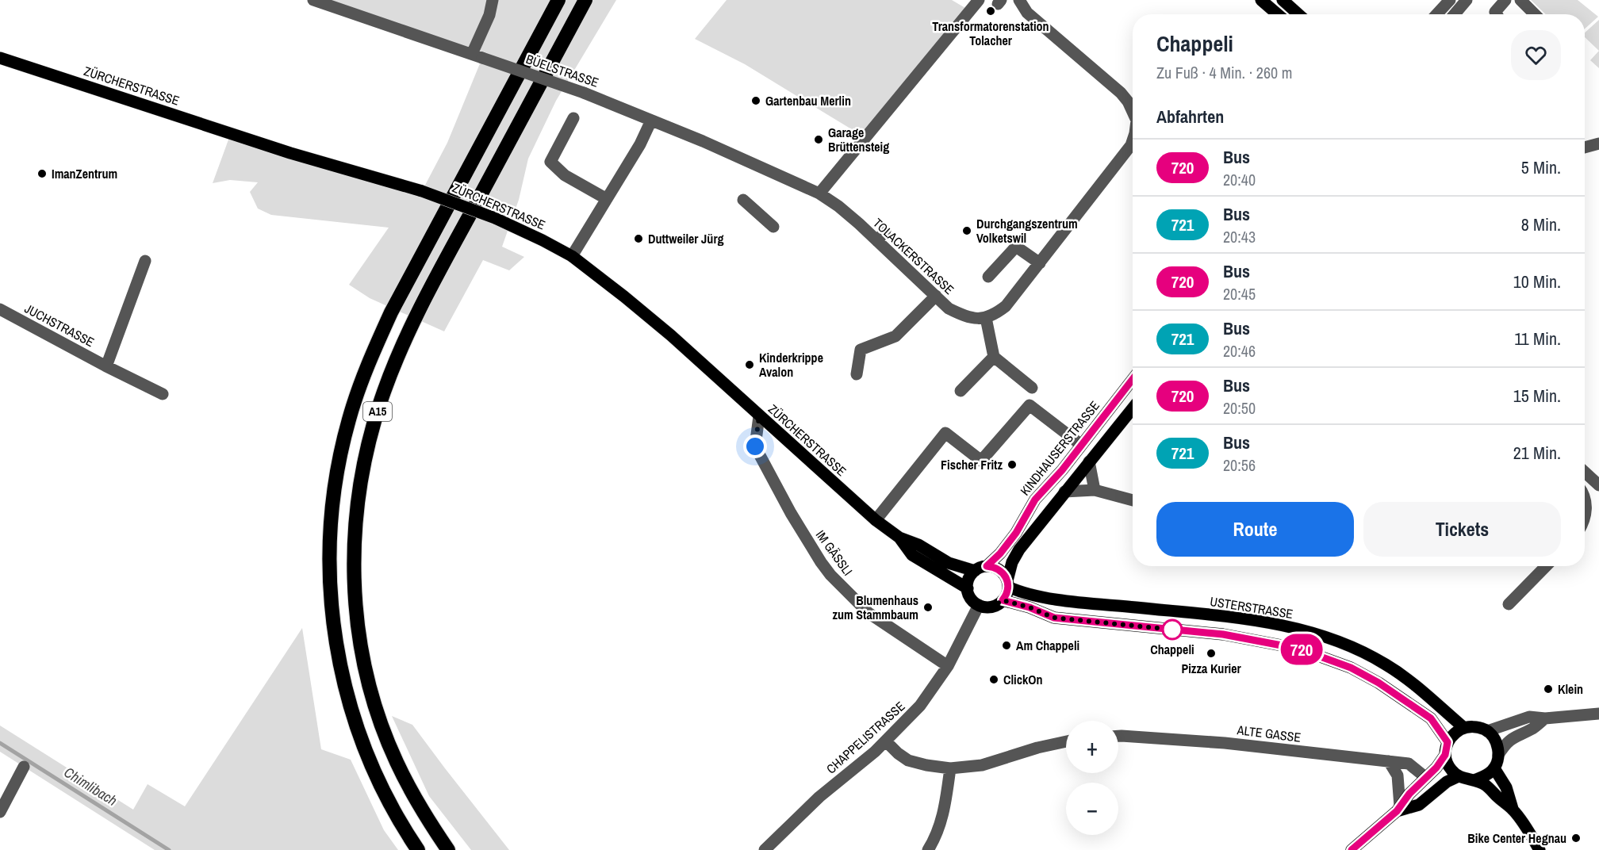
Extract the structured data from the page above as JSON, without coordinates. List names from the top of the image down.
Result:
{
  "streets": {
    "highway": ["A15"],
    "main road": ["ZÜRCHERSTRASSE", "KINDHAUSERSTRASSE", "USTERSTRASSE"],
    "street": [
      "BÜELSTRASSE",
      "TOLACKERSTRASSE",
      "JUCHSTRASSE",
      "IM GÄSSLI",
      "ALTE GASSE",
      "CHAPPELISTRASSE"
    ]
  },
  "crossings": [
    ["BÜELSTRASSE", "TOLACKERSTRASSE"],
    ["ZÜRCHERSTRASSE", "KINDHAUSERSTRASSE"],
    ["ZÜRCHERSTRASSE", "IM GÄSSLI"],
    ["ZÜRCHERSTRASSE", "USTERSTRASSE"],
    ["ZÜRCHERSTRASSE", "CHAPPELISTRASSE"],
    ["KINDHAUSERSTRASSE", "USTERSTRASSE"],
    ["KINDHAUSERSTRASSE", "CHAPPELISTRASSE"],
    ["IM GÄSSLI", "CHAPPELISTRASSE"],
    ["USTERSTRASSE", "CHAPPELISTRASSE"]
  ],
  "water": ["Chimlibach"],
  "places": [
    "Transformatorenstation Tolacher",
    "Gartenbau Merlin",
    "Garage Brüttensteig",
    "ImanZentrum",
    "Durchgangszentrum Volketswil",
    "Duttweiler Jürg",
    "Kinderkrippe Avalon",
    "Fischer Fritz",
    "Blumenhaus zum Stammbaum",
    "Chappeli",
    "Am Chappeli",
    "Pizza Kurier",
    "ClickOn",
    "Klein",
    "Bike Center Hegnau"
  ],
  "lines": ["bus line 720"],
  "page": {
    "on_map": "720",
    "heading": [
      ["Chappeli", "Zu Fuß · 4 Min. · 260 m"],
      "Abfahrten"
    ],
    "list": [
      {
        "mark": "720",
        "name": "Bus",
        "note": "20:40",
        "value": "5 Min."
      },
      {
        "mark": "721",
        "name": "Bus",
        "note": "20:43",
        "value": "8 Min."
      },
      {
        "mark": "720",
        "name": "Bus",
        "note": "20:45",
        "value": "10 Min."
      },
      {
        "mark": "721",
        "name": "Bus",
        "note": "20:46",
        "value": "11 Min."
      },
      {
        "mark": "720",
        "name": "Bus",
        "note": "20:50",
        "value": "15 Min."
      },
      {
        "mark": "721",
        "name": "Bus",
        "note": "20:56",
        "value": "21 Min."
      }
    ],
    "buttons": ["Route", "Tickets"],
    "map_buttons": ["+", "−"]
  }
}
